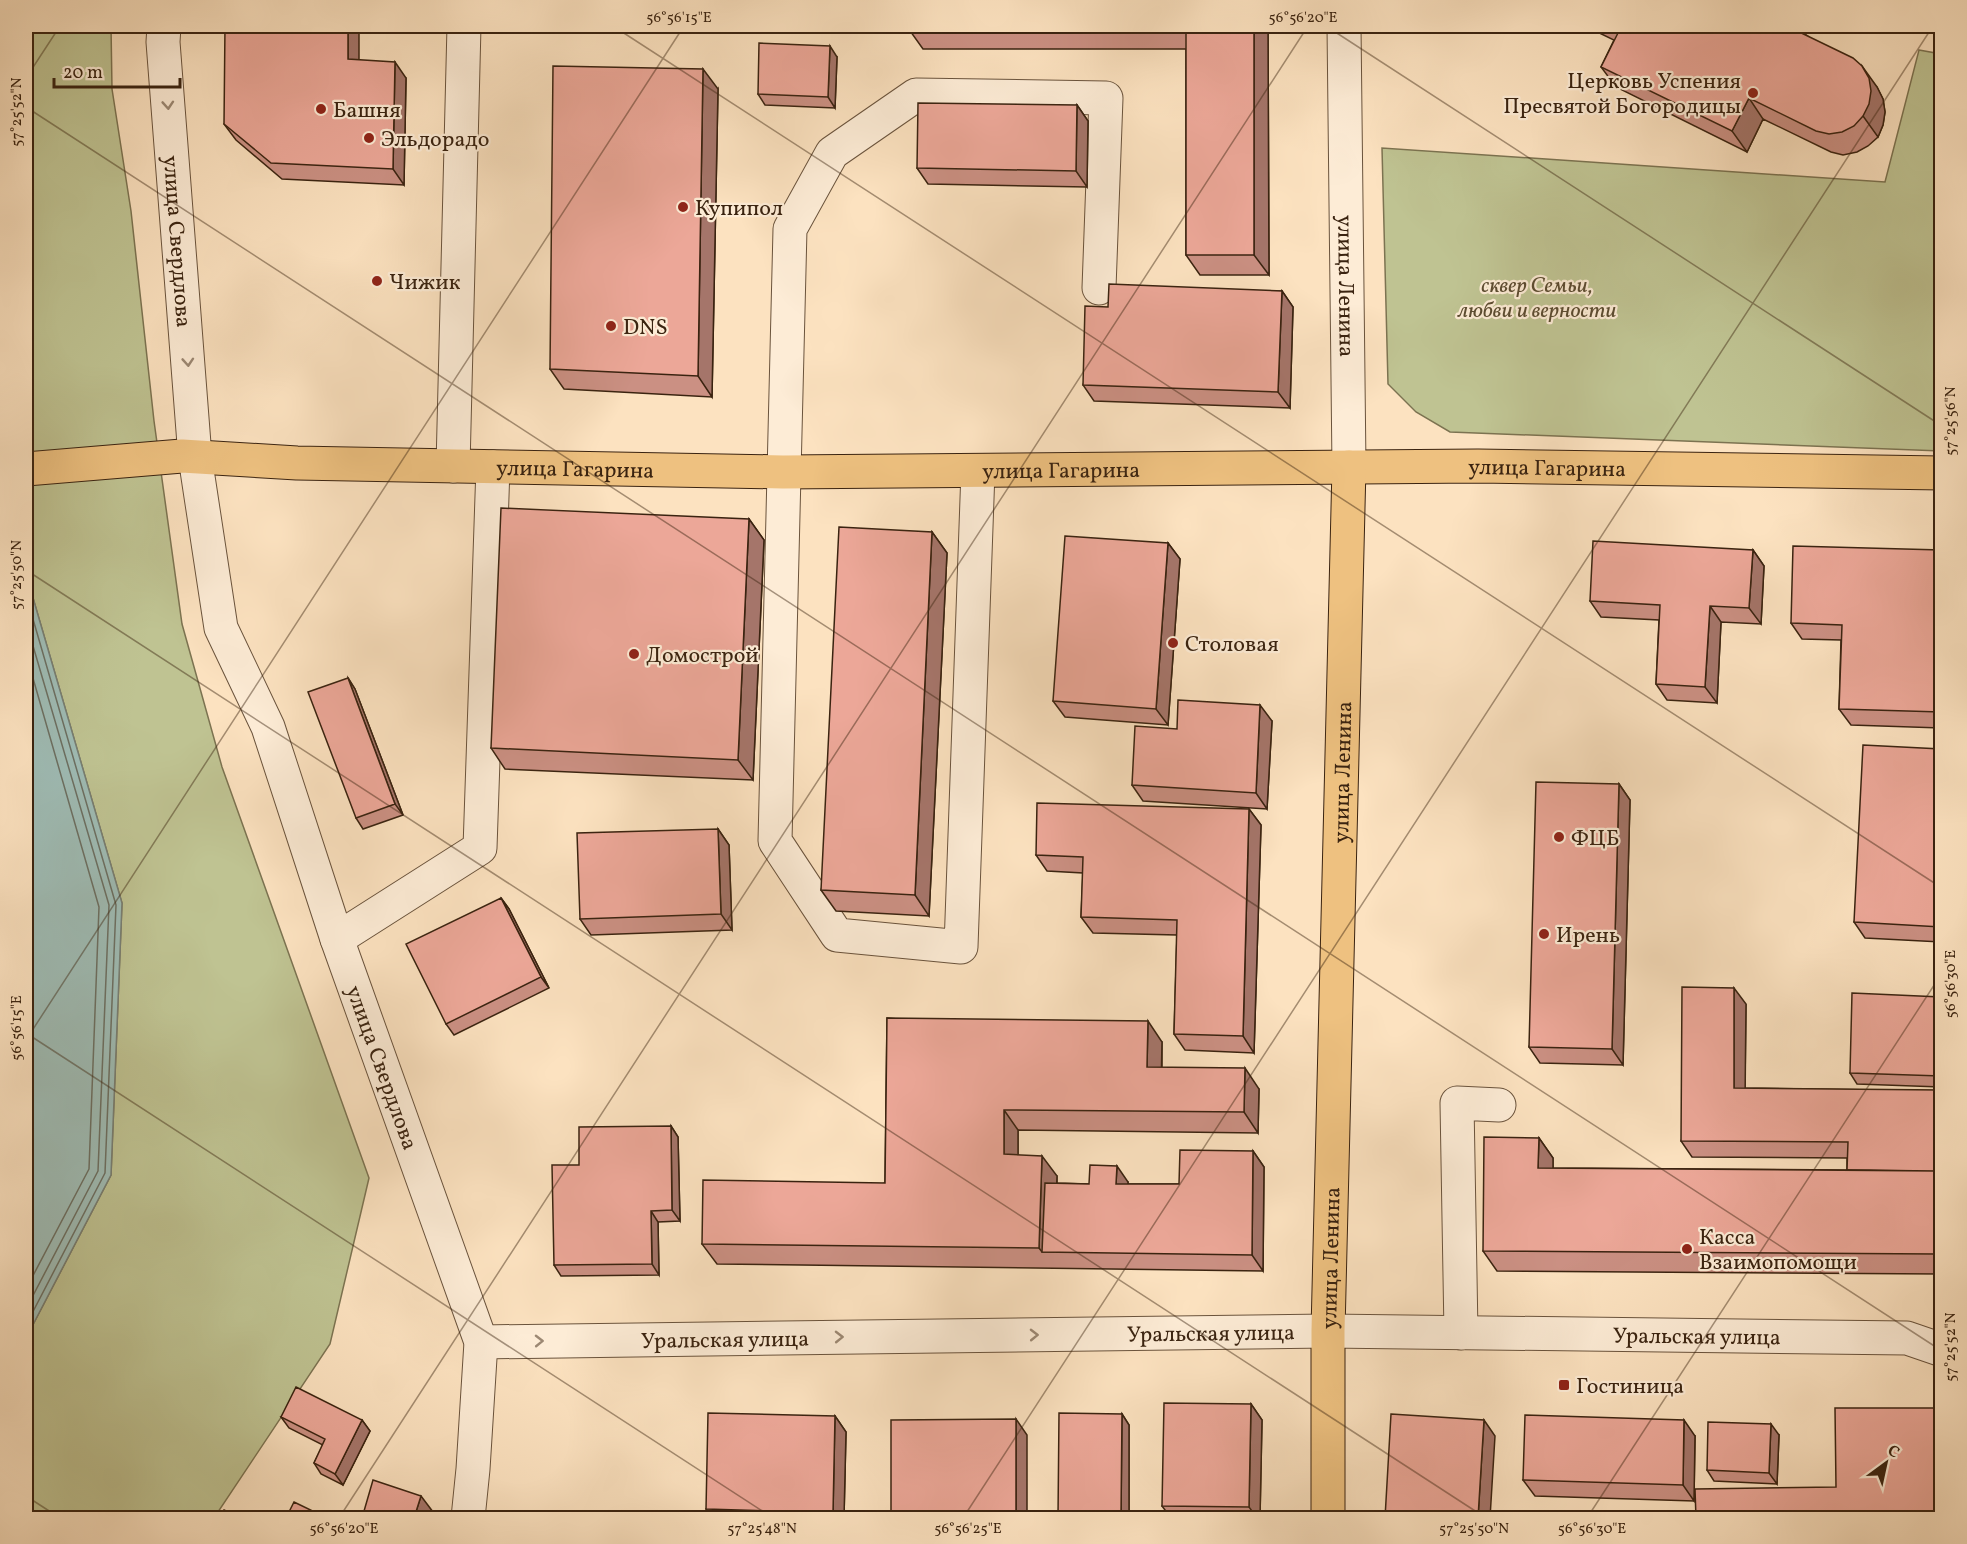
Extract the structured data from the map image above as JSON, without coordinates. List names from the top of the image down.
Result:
{
  "streets": {
    "main road": ["улица Ленина", "улица Гагарина"],
    "street": ["улица Свердлова", "Уральская улица"]
  },
  "crossings": [
    ["улица Свердлова", "улица Гагарина"],
    ["улица Свердлова", "Уральская улица"],
    ["улица Ленина", "улица Гагарина"],
    ["улица Ленина", "Уральская улица"]
  ],
  "one_way": ["Уральская улица"],
  "parks": ["сквер Семьи, любви и верности"],
  "places": {
    "other": [
      "Церковь Успения Пресвятой Богородицы",
      "Башня",
      "Эльдорадо",
      "Купипол",
      "Чижик",
      "DNS",
      "Столовая",
      "Домострой",
      "ФЦБ",
      "Ирень",
      "Касса Взаимопомощи"
    ],
    "transit": ["Гостиница"]
  },
  "scale_bar": "20 m",
  "north": "top right",
  "coordinates": [
    "56°56'15\"E",
    "56°56'20\"E",
    "57°25'52\"N",
    "57°25'56\"N",
    "57°25'50\"N",
    "56°56'30\"E",
    "57°25'48\"N",
    "56°56'25\"E"
  ]
}
